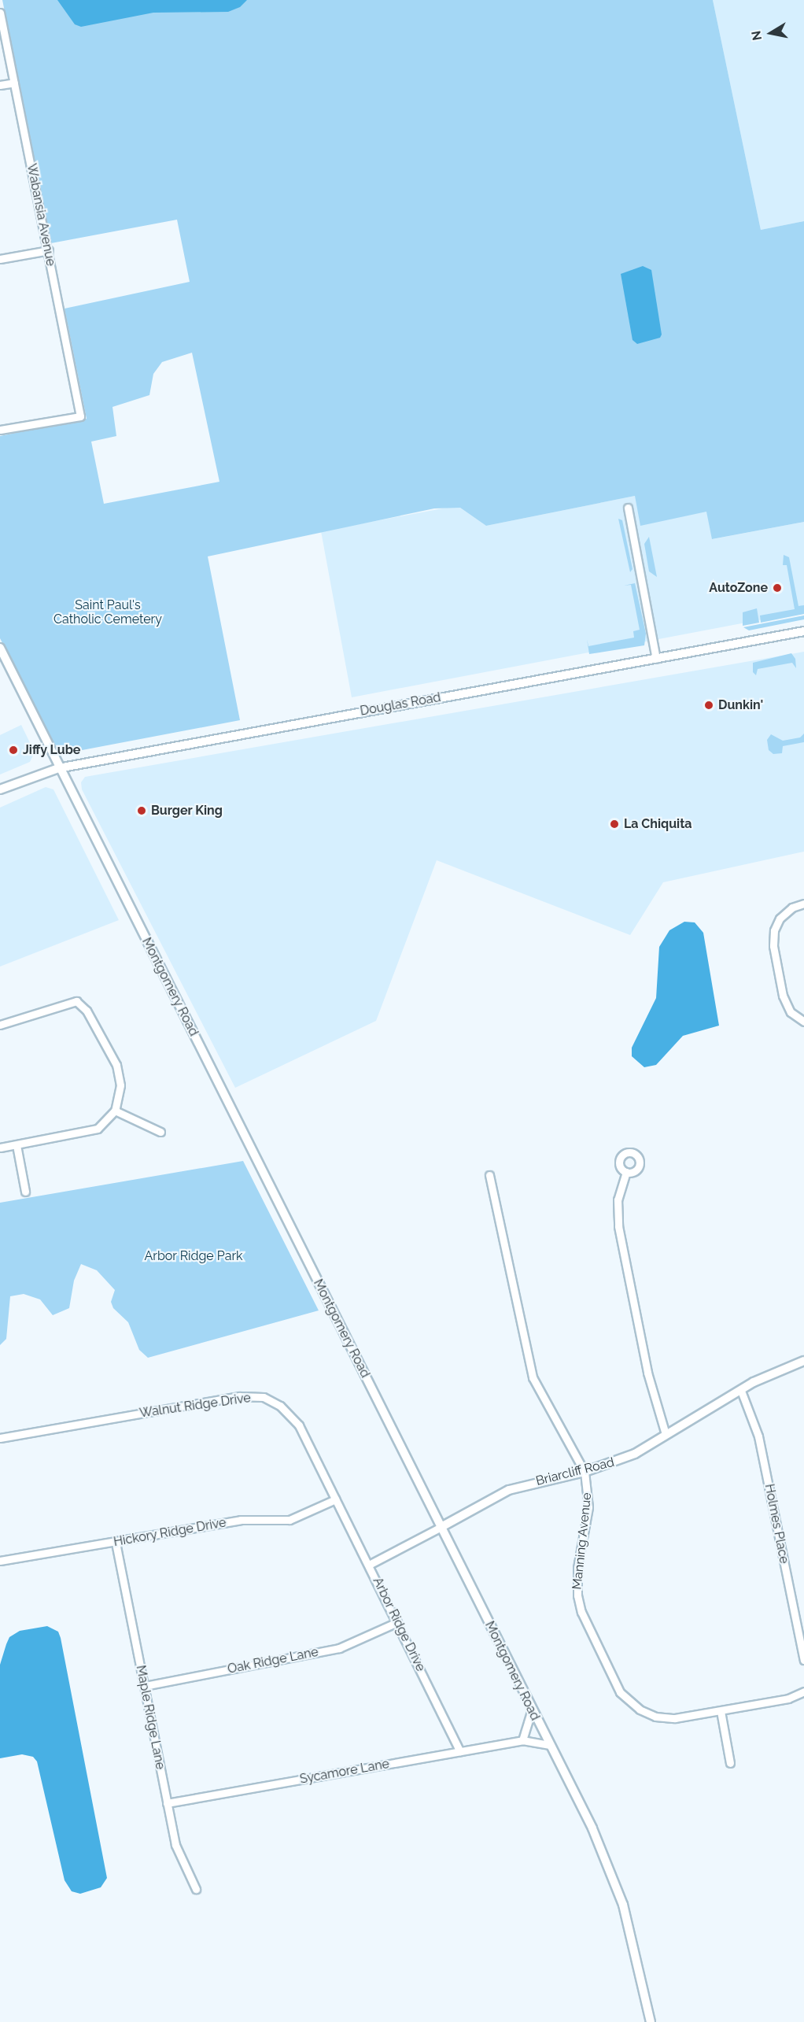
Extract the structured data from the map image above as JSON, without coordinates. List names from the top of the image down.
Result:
{
  "streets": {
    "street": [
      "Wabansia Avenue",
      "Douglas Road",
      "Montgomery Road",
      "Walnut Ridge Drive",
      "Briarcliff Road",
      "Holmes Place",
      "Hickory Ridge Drive",
      "Manning Avenue",
      "Arbor Ridge Drive",
      "Oak Ridge Lane",
      "Maple Ridge Lane",
      "Sycamore Lane"
    ]
  },
  "crossings": [
    ["Douglas Road", "Montgomery Road"],
    ["Montgomery Road", "Briarcliff Road"],
    ["Montgomery Road", "Sycamore Lane"],
    ["Walnut Ridge Drive", "Hickory Ridge Drive"],
    ["Walnut Ridge Drive", "Arbor Ridge Drive"],
    ["Briarcliff Road", "Holmes Place"],
    ["Briarcliff Road", "Manning Avenue"],
    ["Briarcliff Road", "Arbor Ridge Drive"],
    ["Hickory Ridge Drive", "Arbor Ridge Drive"],
    ["Hickory Ridge Drive", "Maple Ridge Lane"],
    ["Arbor Ridge Drive", "Oak Ridge Lane"],
    ["Arbor Ridge Drive", "Sycamore Lane"],
    ["Oak Ridge Lane", "Maple Ridge Lane"],
    ["Maple Ridge Lane", "Sycamore Lane"]
  ],
  "parks": ["Saint Paul's Catholic Cemetery", "Arbor Ridge Park"],
  "places": [
    "AutoZone",
    "Dunkin'",
    "Jiffy Lube",
    "Burger King",
    "La Chiquita"
  ],
  "north": "left"
}
